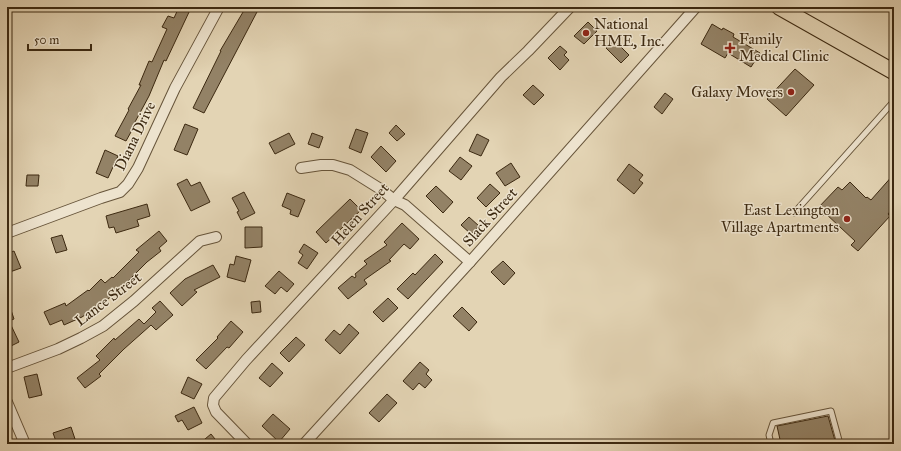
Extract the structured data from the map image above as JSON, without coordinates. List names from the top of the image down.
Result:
{
  "streets": {
    "street": [
      "Diana Drive",
      "Helen Street",
      "Slack Street",
      "Lance Street"
    ]
  },
  "places": {
    "other": ["National HME, Inc.", "Galaxy Movers", "East Lexington Village Apartments"],
    "health": ["Family Medical Clinic"]
  },
  "scale_bar": "50 m"
}
